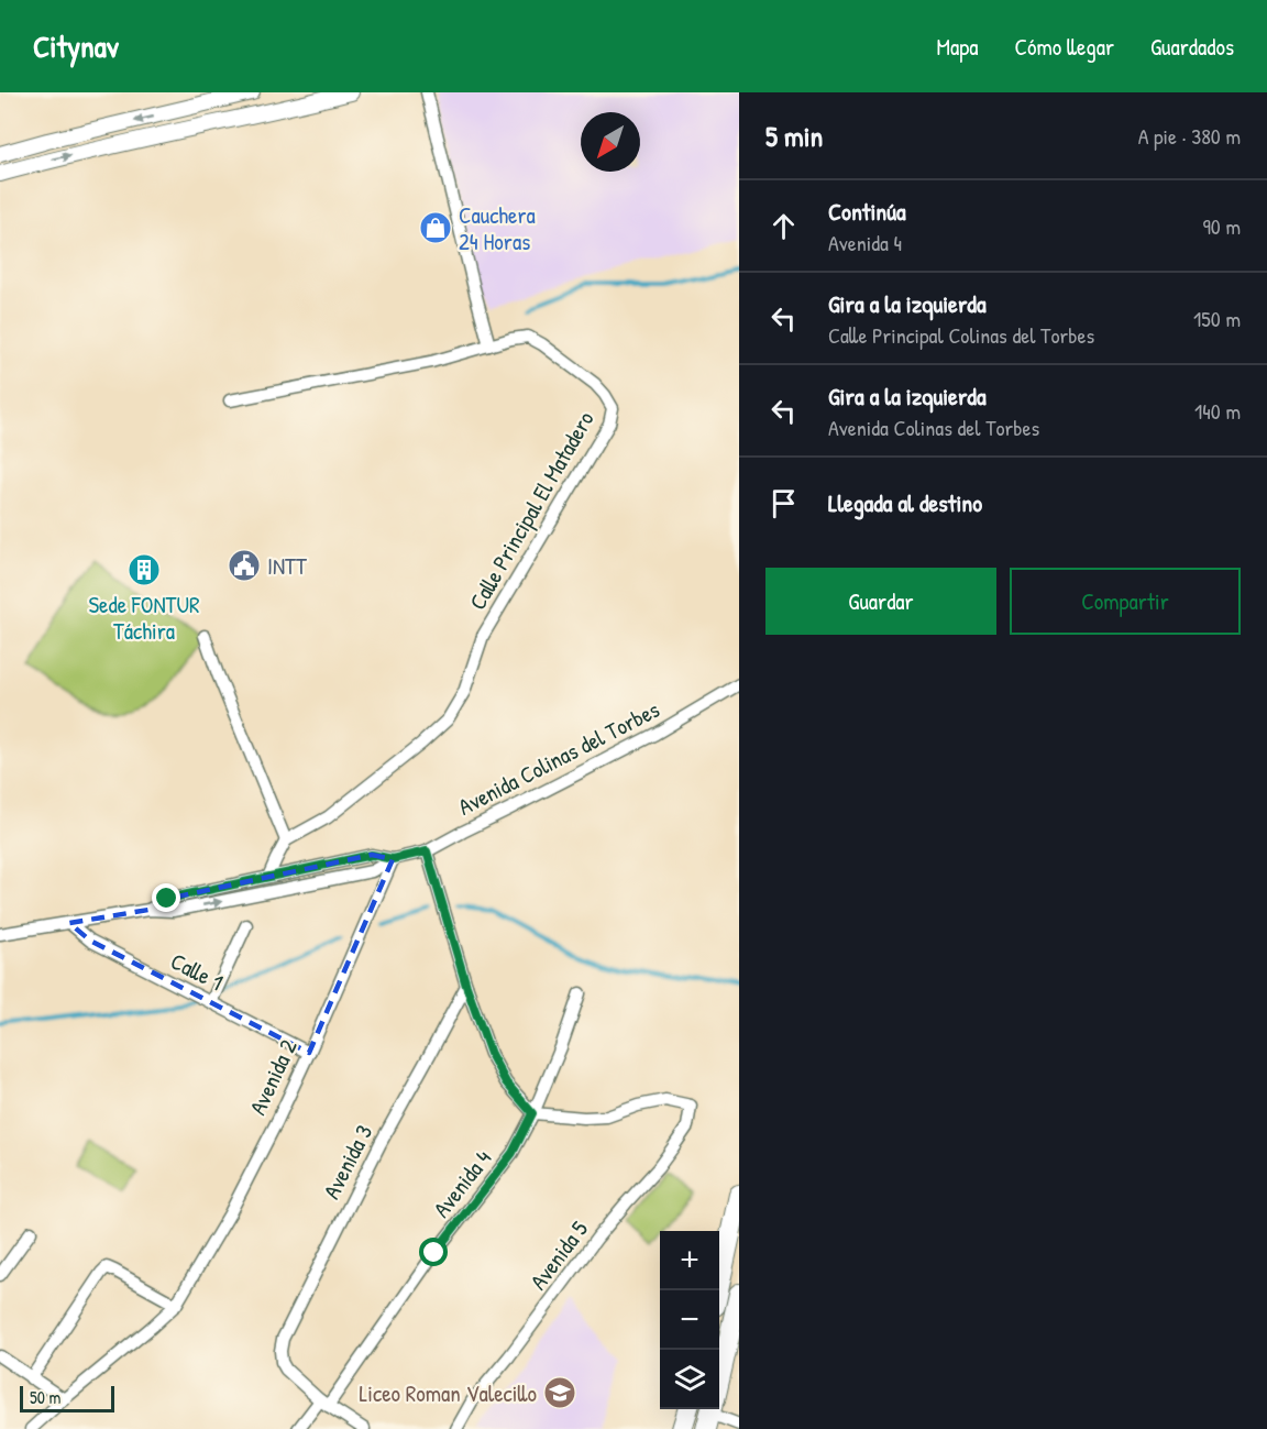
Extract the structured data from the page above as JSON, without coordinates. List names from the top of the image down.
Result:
{
  "streets": {
    "street": [
      "Calle Principal El Matadero",
      "Avenida Colinas del Torbes",
      "Calle 1",
      "Avenida 2",
      "Avenida 3",
      "Avenida 4",
      "Avenida 5"
    ]
  },
  "crossings": [
    ["Avenida Colinas del Torbes", "Calle 1"],
    ["Avenida Colinas del Torbes", "Avenida 2"],
    ["Calle 1", "Avenida 2"],
    ["Avenida 3", "Avenida 4"],
    ["Avenida 4", "Avenida 5"]
  ],
  "places": {
    "shop": ["Cauchera 24 Horas"],
    "public building": ["INTT"],
    "building": ["Sede FONTUR Táchira"],
    "school or university": ["Liceo Roman Valecillo"]
  },
  "scale_bar": "50 m",
  "north": "bottom left",
  "page": {
    "header": "Citynav",
    "nav": ["Mapa", "Cómo llegar", "Guardados"],
    "heading": ["5 min", "A pie · 380 m"],
    "list": [
      ["Continúa", "Avenida 4", "90 m"],
      ["Gira a la izquierda", "Calle Principal Colinas del Torbes", "150 m"],
      ["Gira a la izquierda", "Avenida Colinas del Torbes", "140 m"],
      "Llegada al destino"
    ],
    "buttons": ["Guardar", "Compartir"],
    "map_buttons": ["+", "−"],
    "scale": "50 m"
  }
}
